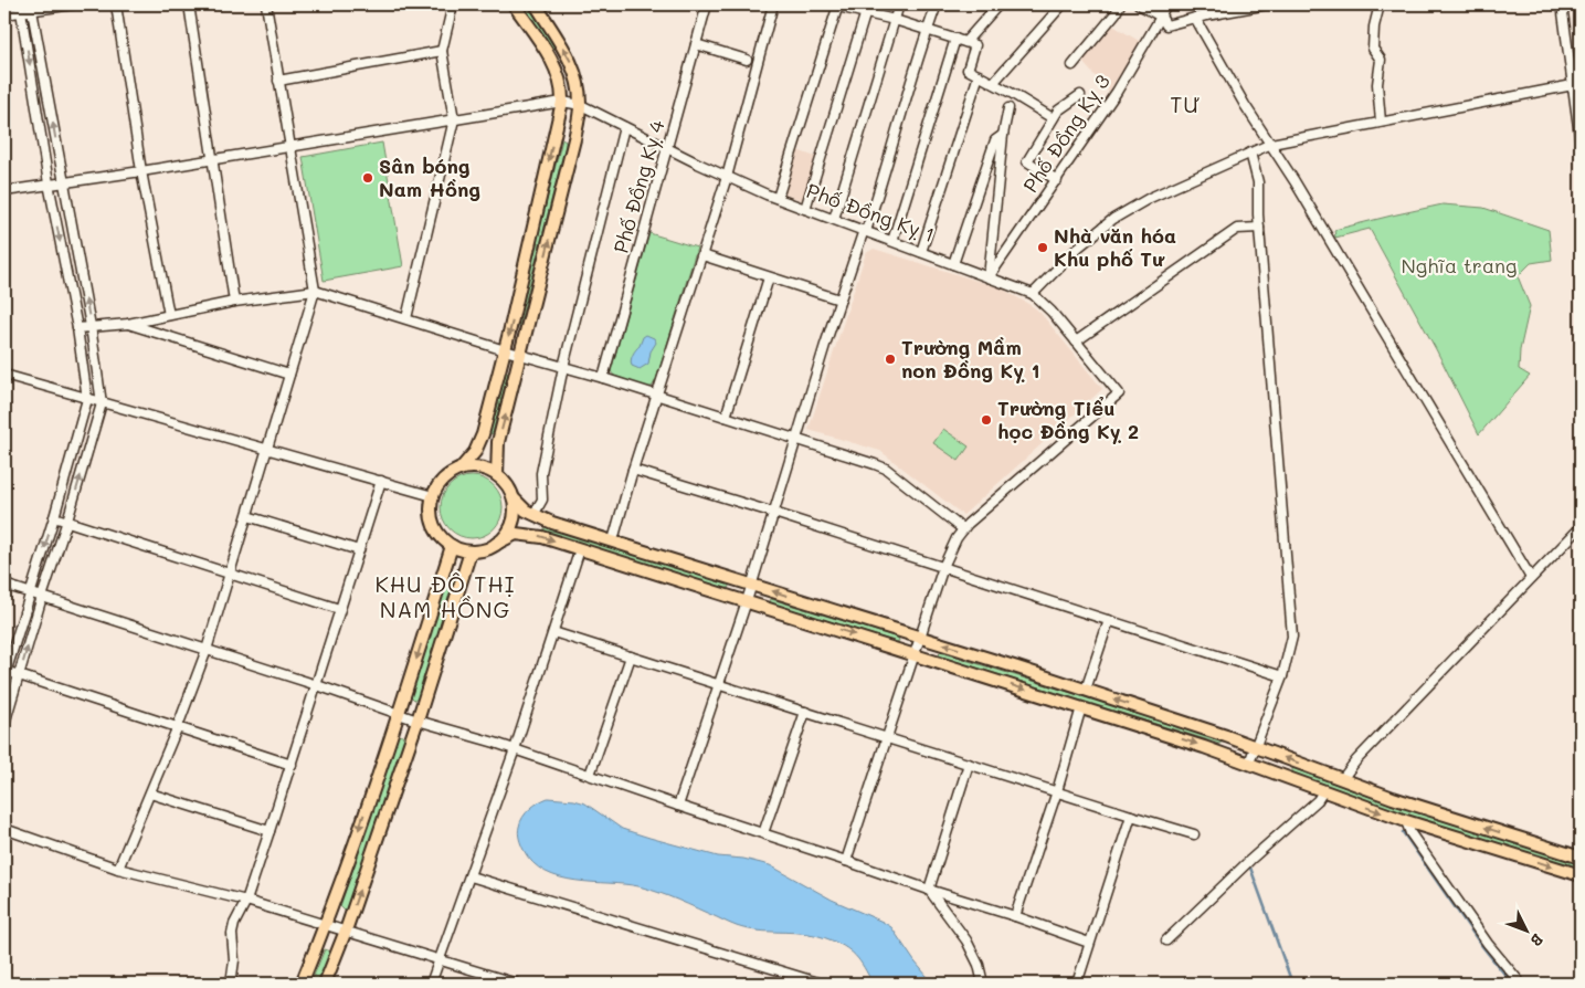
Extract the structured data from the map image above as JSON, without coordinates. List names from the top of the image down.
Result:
{
  "streets": {
    "street": ["Phố Đồng Kỵ 3", "Phố Đồng Kỵ 4", "Phố Đồng Kỵ 1"]
  },
  "crossings": [
    ["Phố Đồng Kỵ 3", "Phố Đồng Kỵ 1"],
    ["Phố Đồng Kỵ 4", "Phố Đồng Kỵ 1"]
  ],
  "districts": ["TƯ", "KHU ĐÔ THỊ NAM HỒNG"],
  "parks": ["Nghĩa trang"],
  "places": [
    "Sân bóng Nam Hồng",
    "Nhà văn hóa Khu phố Tư",
    "Trường Mầm non Đồng Kỵ 1",
    "Trường Tiểu học Đồng Kỵ 2"
  ],
  "north": "bottom right"
}
